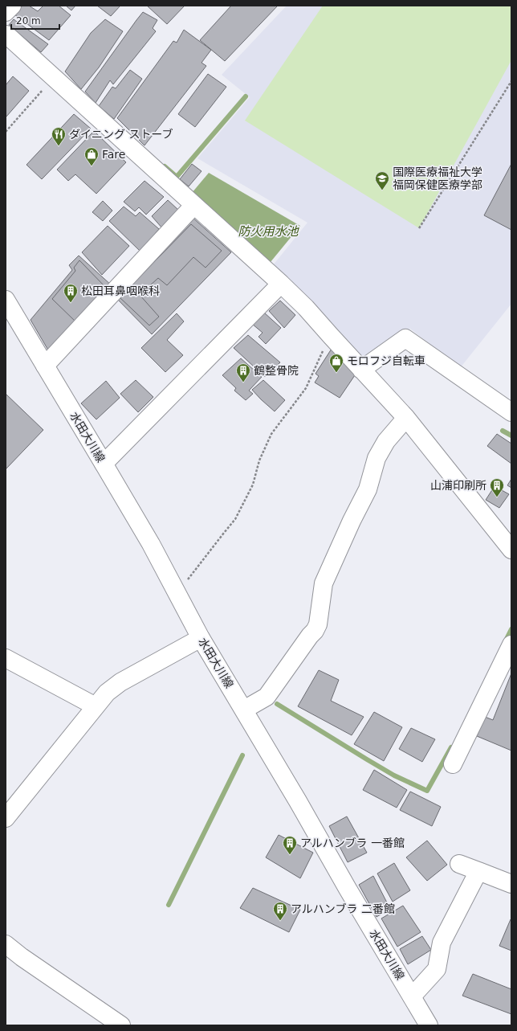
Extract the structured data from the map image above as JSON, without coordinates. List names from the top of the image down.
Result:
{
  "streets": {
    "street": ["水田大川線"]
  },
  "water": ["防火用水池"],
  "places": {
    "restaurant": ["ダイニング ストーブ"],
    "shop": ["Fare", "モロフジ自転車"],
    "school or university": ["国際医療福祉大学 福岡保健医療学部"],
    "building": [
      "松田耳鼻咽喉科",
      "鶴整骨院",
      "山浦印刷所",
      "アルハンブラ 一番館",
      "アルハンブラ 二番館"
    ]
  },
  "scale_bar": "20 m"
}
